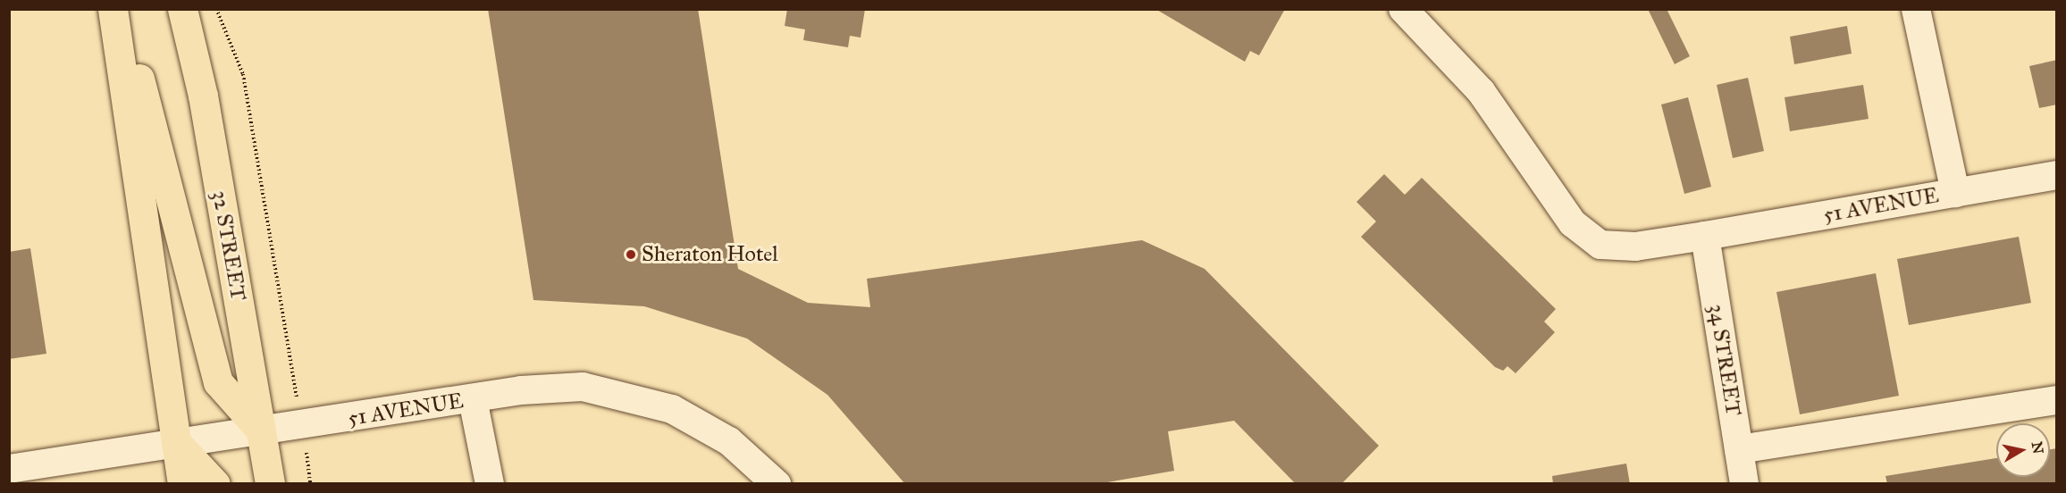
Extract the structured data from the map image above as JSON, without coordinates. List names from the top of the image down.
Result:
{
  "streets": {
    "main road": ["32 STREET"],
    "street": ["51 AVENUE", "34 STREET"]
  },
  "crossings": [
    ["51 AVENUE", "32 STREET"],
    ["51 AVENUE", "34 STREET"]
  ],
  "places": ["Sheraton Hotel"],
  "north": "right"
}
